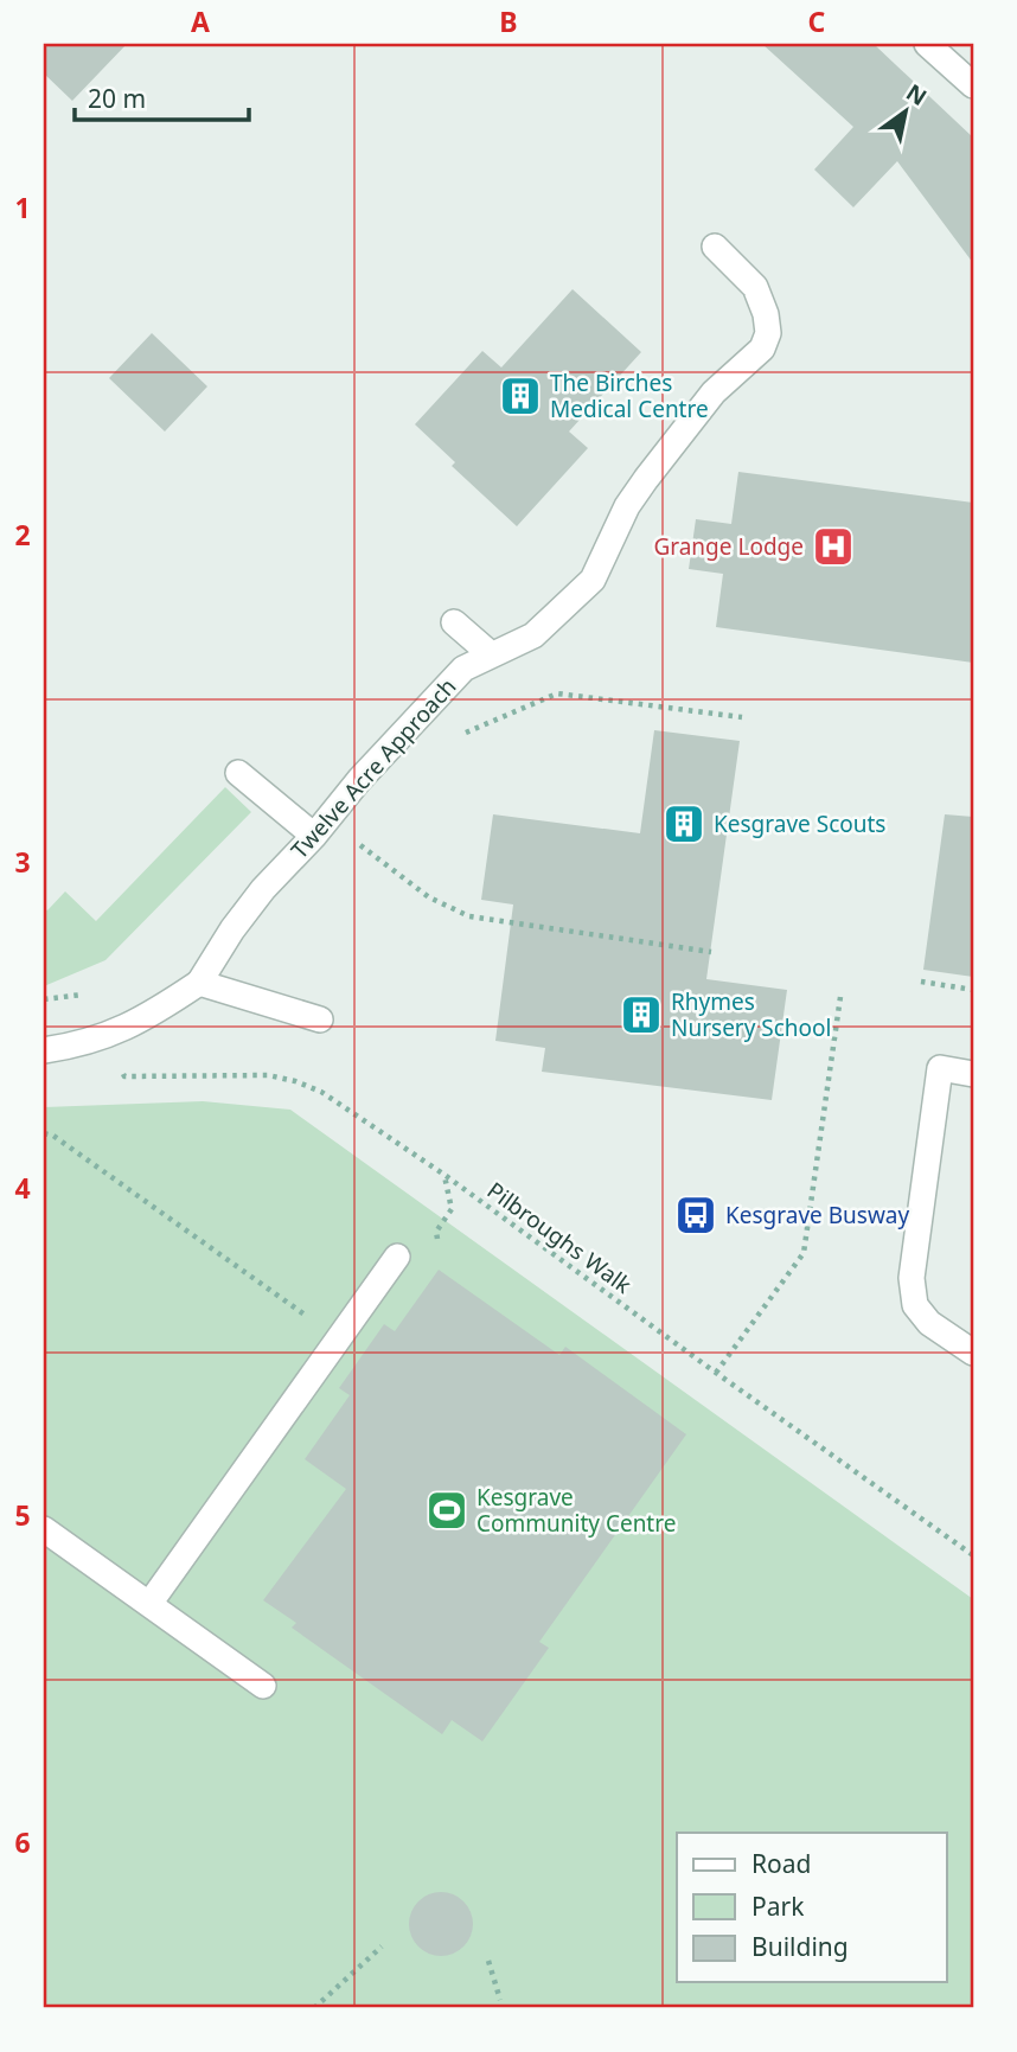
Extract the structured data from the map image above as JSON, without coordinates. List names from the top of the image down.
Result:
{
  "streets": {
    "street": ["Twelve Acre Approach"],
    "path": ["Pilbroughs Walk"]
  },
  "crossings": [
    ["Twelve Acre Approach", "Pilbroughs Walk"]
  ],
  "places": {
    "building": ["The Birches Medical Centre", "Kesgrave Scouts", "Rhymes Nursery School"],
    "hospital": ["Grange Lodge"],
    "bus stop": ["Kesgrave Busway"],
    "sports": ["Kesgrave Community Centre"]
  },
  "legend": ["Road", "Park", "Building"],
  "scale_bar": "20 m",
  "north": "top right",
  "grid": {
    "columns": ["A", "B", "C"],
    "rows": [
      "1",
      "2",
      "3",
      "4",
      "5",
      "6"
    ]
  }
}
